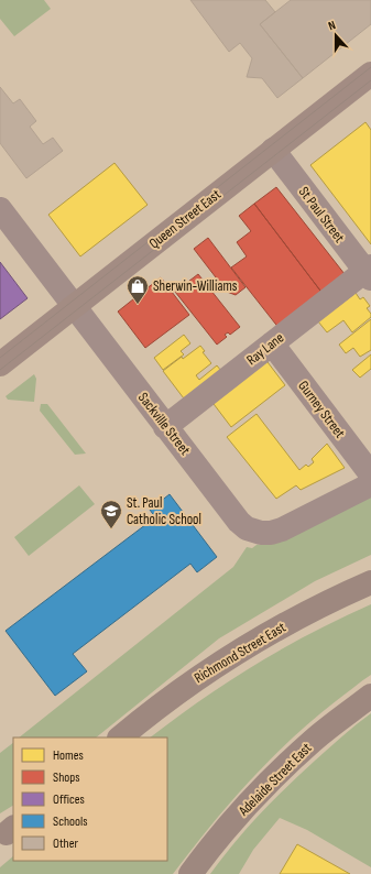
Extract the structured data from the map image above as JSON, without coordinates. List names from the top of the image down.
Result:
{
  "streets": {
    "highway": ["Richmond Street East", "Adelaide Street East"],
    "main road": ["Queen Street East"],
    "street": [
      "St Paul Street",
      "Ray Lane",
      "Gurney Street",
      "Sackville Street"
    ]
  },
  "crossings": [
    ["St Paul Street", "Queen Street East"],
    ["St Paul Street", "Ray Lane"],
    ["Queen Street East", "Sackville Street"],
    ["Ray Lane", "Gurney Street"],
    ["Ray Lane", "Sackville Street"]
  ],
  "places": {
    "shop": ["Sherwin-Williams"],
    "school or university": ["St. Paul Catholic School"]
  },
  "legend": [
    "Homes",
    "Shops",
    "Offices",
    "Schools",
    "Other"
  ],
  "north": "top"
}
